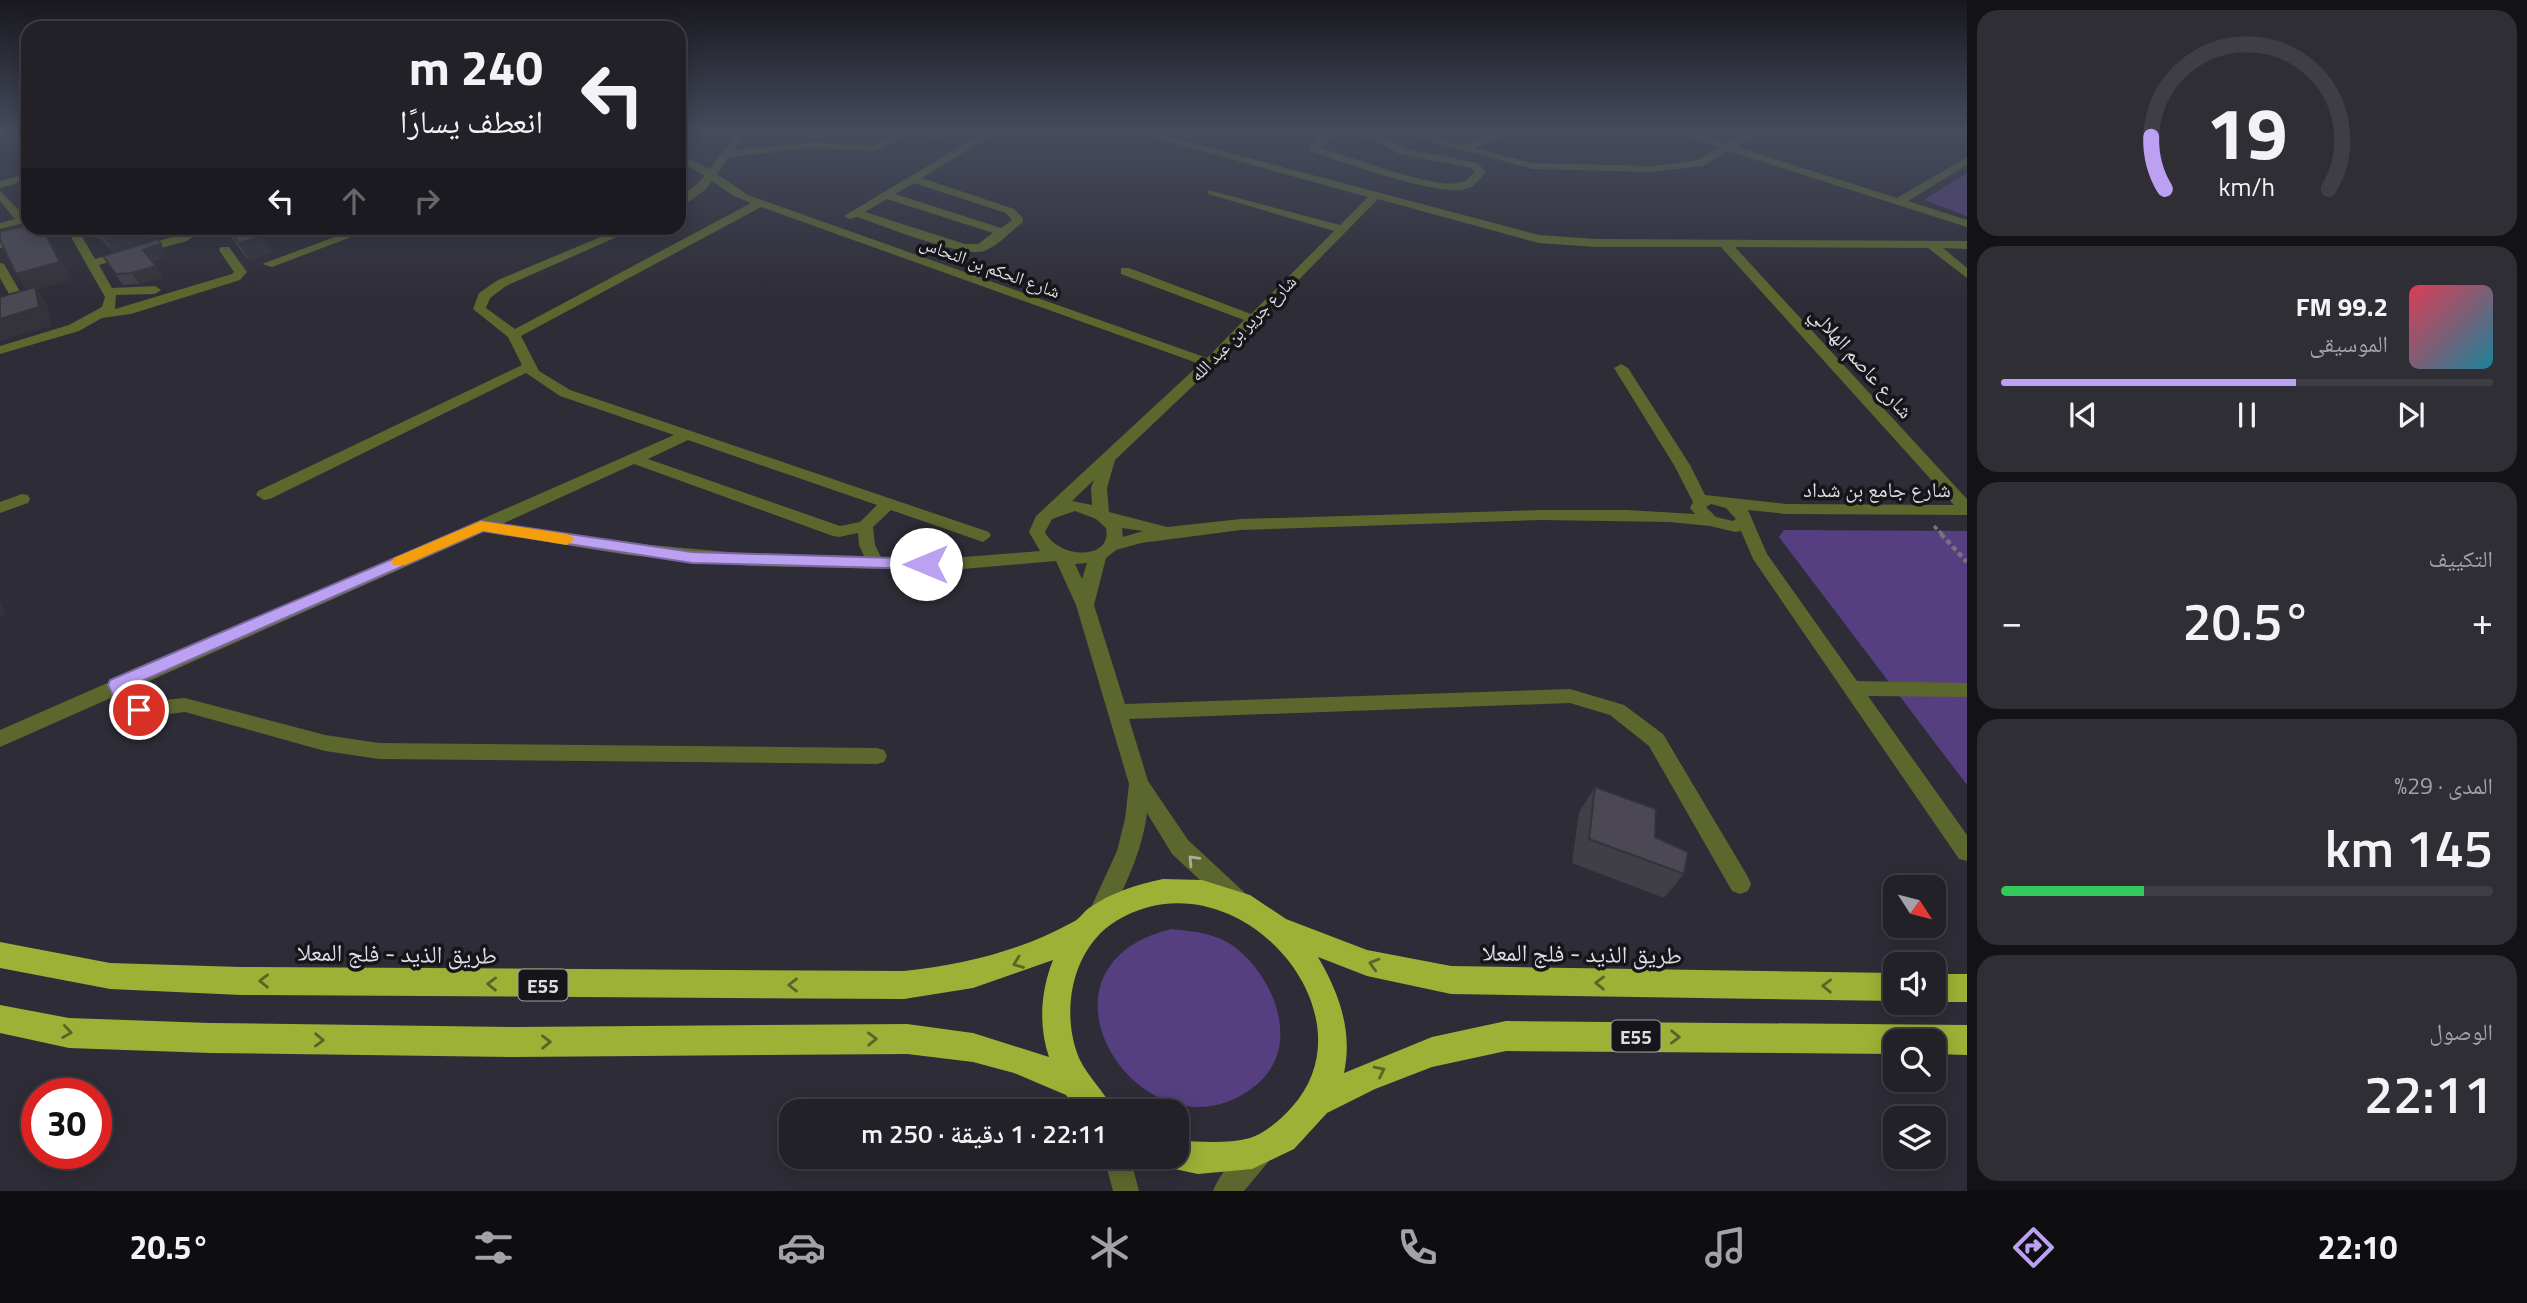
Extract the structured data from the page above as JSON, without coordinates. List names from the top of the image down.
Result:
{
  "streets": {
    "highway": ["طريق الذيد - فلج المعلا", "E55"],
    "street": [
      "شارع الحكم بن النحاس",
      "شارع جرير بن عبد الله",
      "شارع عاصم الهلالي",
      "شارع جامع بن شداد"
    ]
  },
  "crossings": [
    ["شارع الحكم بن النحاس", "شارع جرير بن عبد الله"],
    ["شارع عاصم الهلالي", "شارع جامع بن شداد"]
  ],
  "north": "bottom right",
  "page": {
    "turn": ["240 m", "انعطف يسارًا"],
    "song": ["99.2 FM", "الموسيقى"],
    "tile": [
      "التكييف",
      ["المدى · 29%", "145 km"],
      ["الوصول", "22:11"]
    ],
    "heat": ["−", "20.5°", "+"],
    "limit": "30",
    "trip": "22:11 · 1 دقيقة · 250 m",
    "tabs": ["22:10", "20.5°"],
    "gauge": ["19", "km/h"]
  }
}
